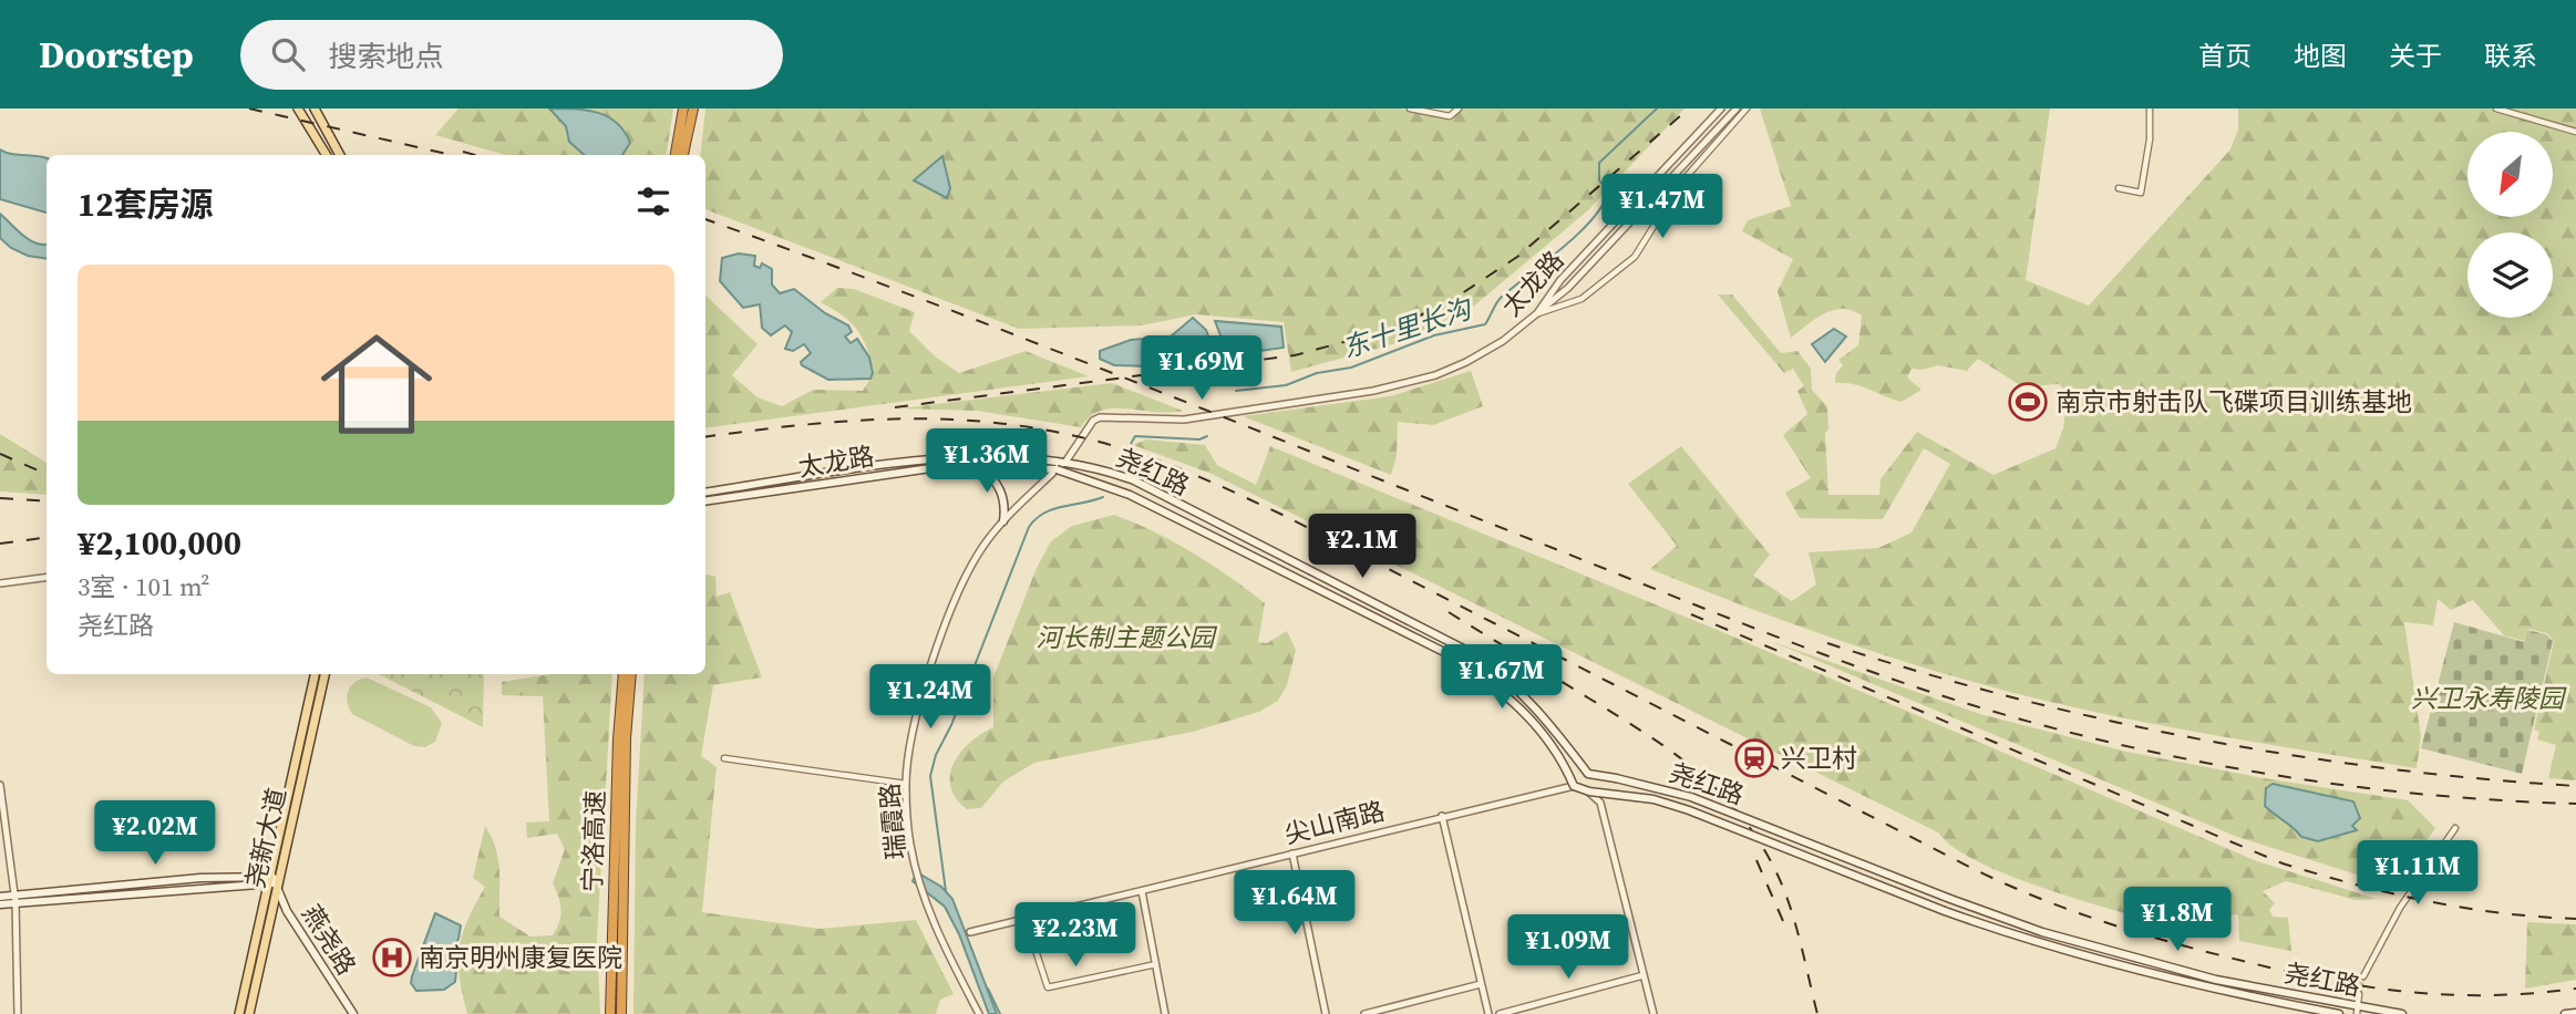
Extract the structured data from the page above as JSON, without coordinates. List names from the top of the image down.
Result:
{
  "streets": {
    "highway": ["宁洛高速"],
    "main road": [
      "太龙路",
      "尧红路",
      "尧新大道",
      "燕尧路"
    ],
    "street": ["瑞霞路", "尖山南路"]
  },
  "crossings": [
    ["太龙路", "尧红路"],
    ["太龙路", "瑞霞路"],
    ["尧红路", "瑞霞路"],
    ["尧红路", "尖山南路"],
    ["尧新大道", "燕尧路"]
  ],
  "water": ["东十里长沟"],
  "parks": ["河长制主题公园", "兴卫永寿陵园"],
  "places": {
    "sports": ["南京市射击队飞碟项目训练基地"],
    "station": ["兴卫村"],
    "hospital": ["南京明州康复医院"]
  },
  "north": "bottom left",
  "page": {
    "header": "Doorstep",
    "search": "搜索地点",
    "nav": [
      "首页",
      "地图",
      "关于",
      "联系"
    ],
    "heading": "12套房源",
    "price": [
      "¥1.47M",
      "¥1.69M",
      "¥1.36M",
      "¥2.1M",
      "¥1.67M",
      "¥1.24M",
      "¥2.02M",
      "¥1.11M",
      "¥1.64M",
      "¥1.8M",
      "¥2.23M",
      "¥1.09M"
    ],
    "list": [
      {
        "name": "¥2,100,000",
        "note": "3室 · 101 m² · 尧红路"
      }
    ]
  }
}
